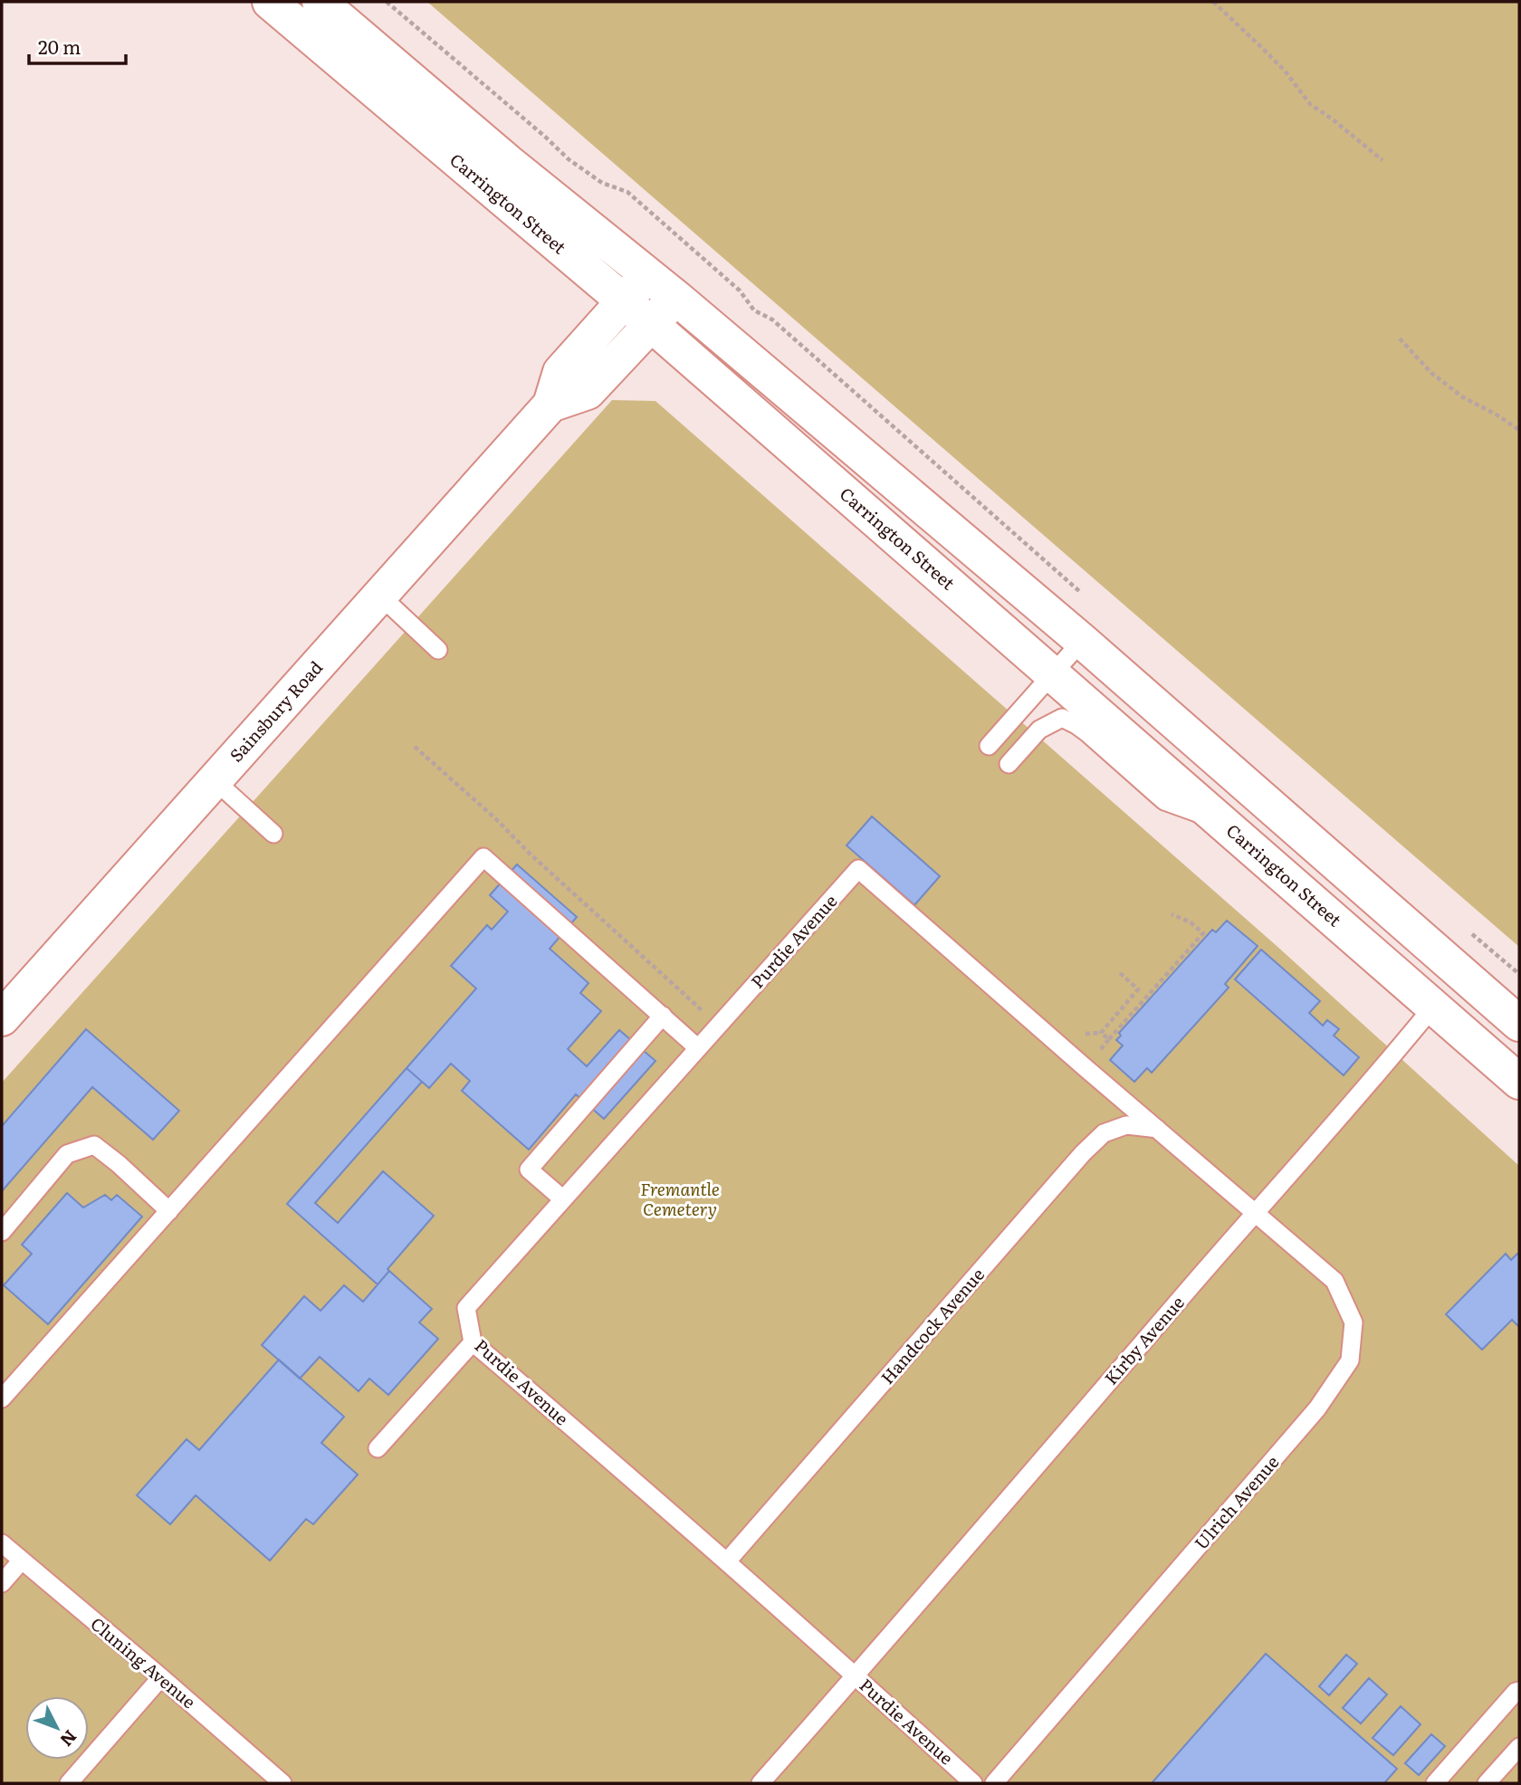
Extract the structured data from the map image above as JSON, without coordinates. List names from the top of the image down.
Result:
{
  "streets": {
    "main road": ["Carrington Street", "Sainsbury Road"],
    "lane": [
      "Purdie Avenue",
      "Handcock Avenue",
      "Kirby Avenue",
      "Ulrich Avenue",
      "Cluning Avenue"
    ]
  },
  "crossings": [
    ["Carrington Street", "Sainsbury Road"],
    ["Carrington Street", "Kirby Avenue"],
    ["Purdie Avenue", "Handcock Avenue"],
    ["Purdie Avenue", "Kirby Avenue"],
    ["Purdie Avenue", "Ulrich Avenue"],
    ["Handcock Avenue", "Ulrich Avenue"],
    ["Kirby Avenue", "Ulrich Avenue"]
  ],
  "parks": ["Fremantle Cemetery"],
  "scale_bar": "20 m",
  "north": "bottom right"
}
